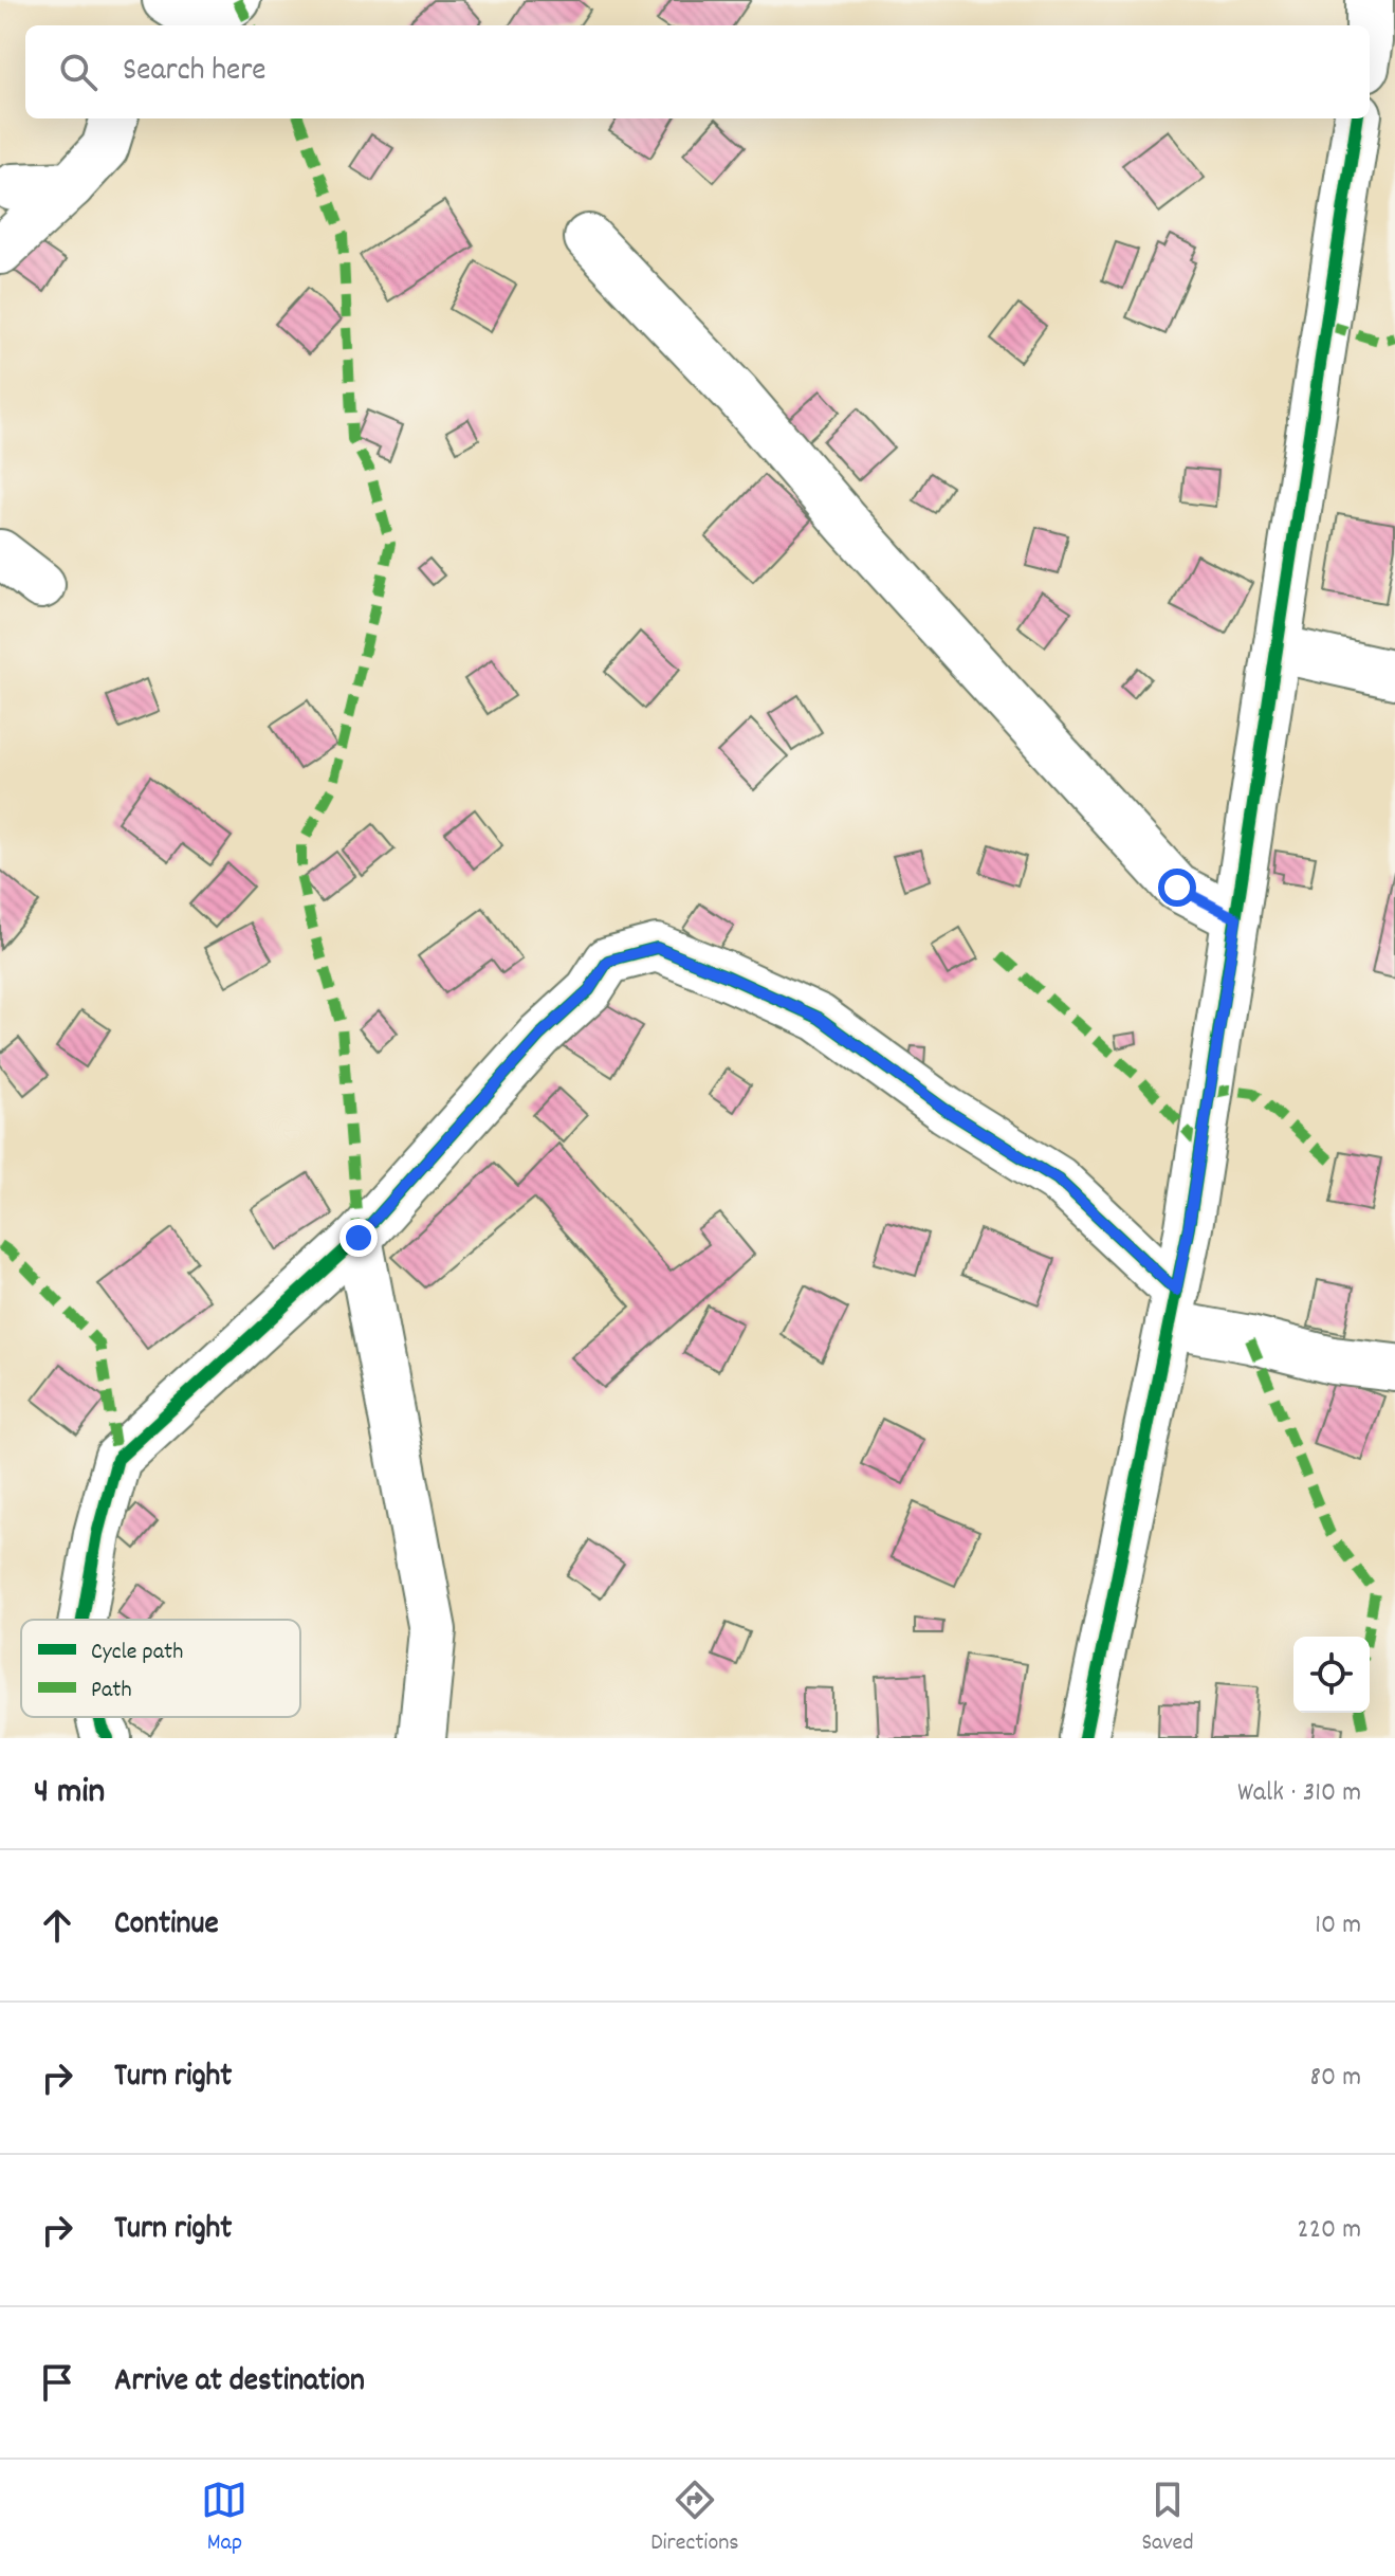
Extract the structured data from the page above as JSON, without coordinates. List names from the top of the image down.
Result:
{
  "legend": ["Cycle path", "Path"],
  "page": {
    "search": "Search here",
    "heading": ["4 min", "Walk · 310 m"],
    "list": [
      ["Continue", "10 m"],
      ["Turn right", "80 m"],
      ["Turn right", "220 m"],
      "Arrive at destination"
    ],
    "nav": ["Map", "Directions", "Saved"]
  }
}
